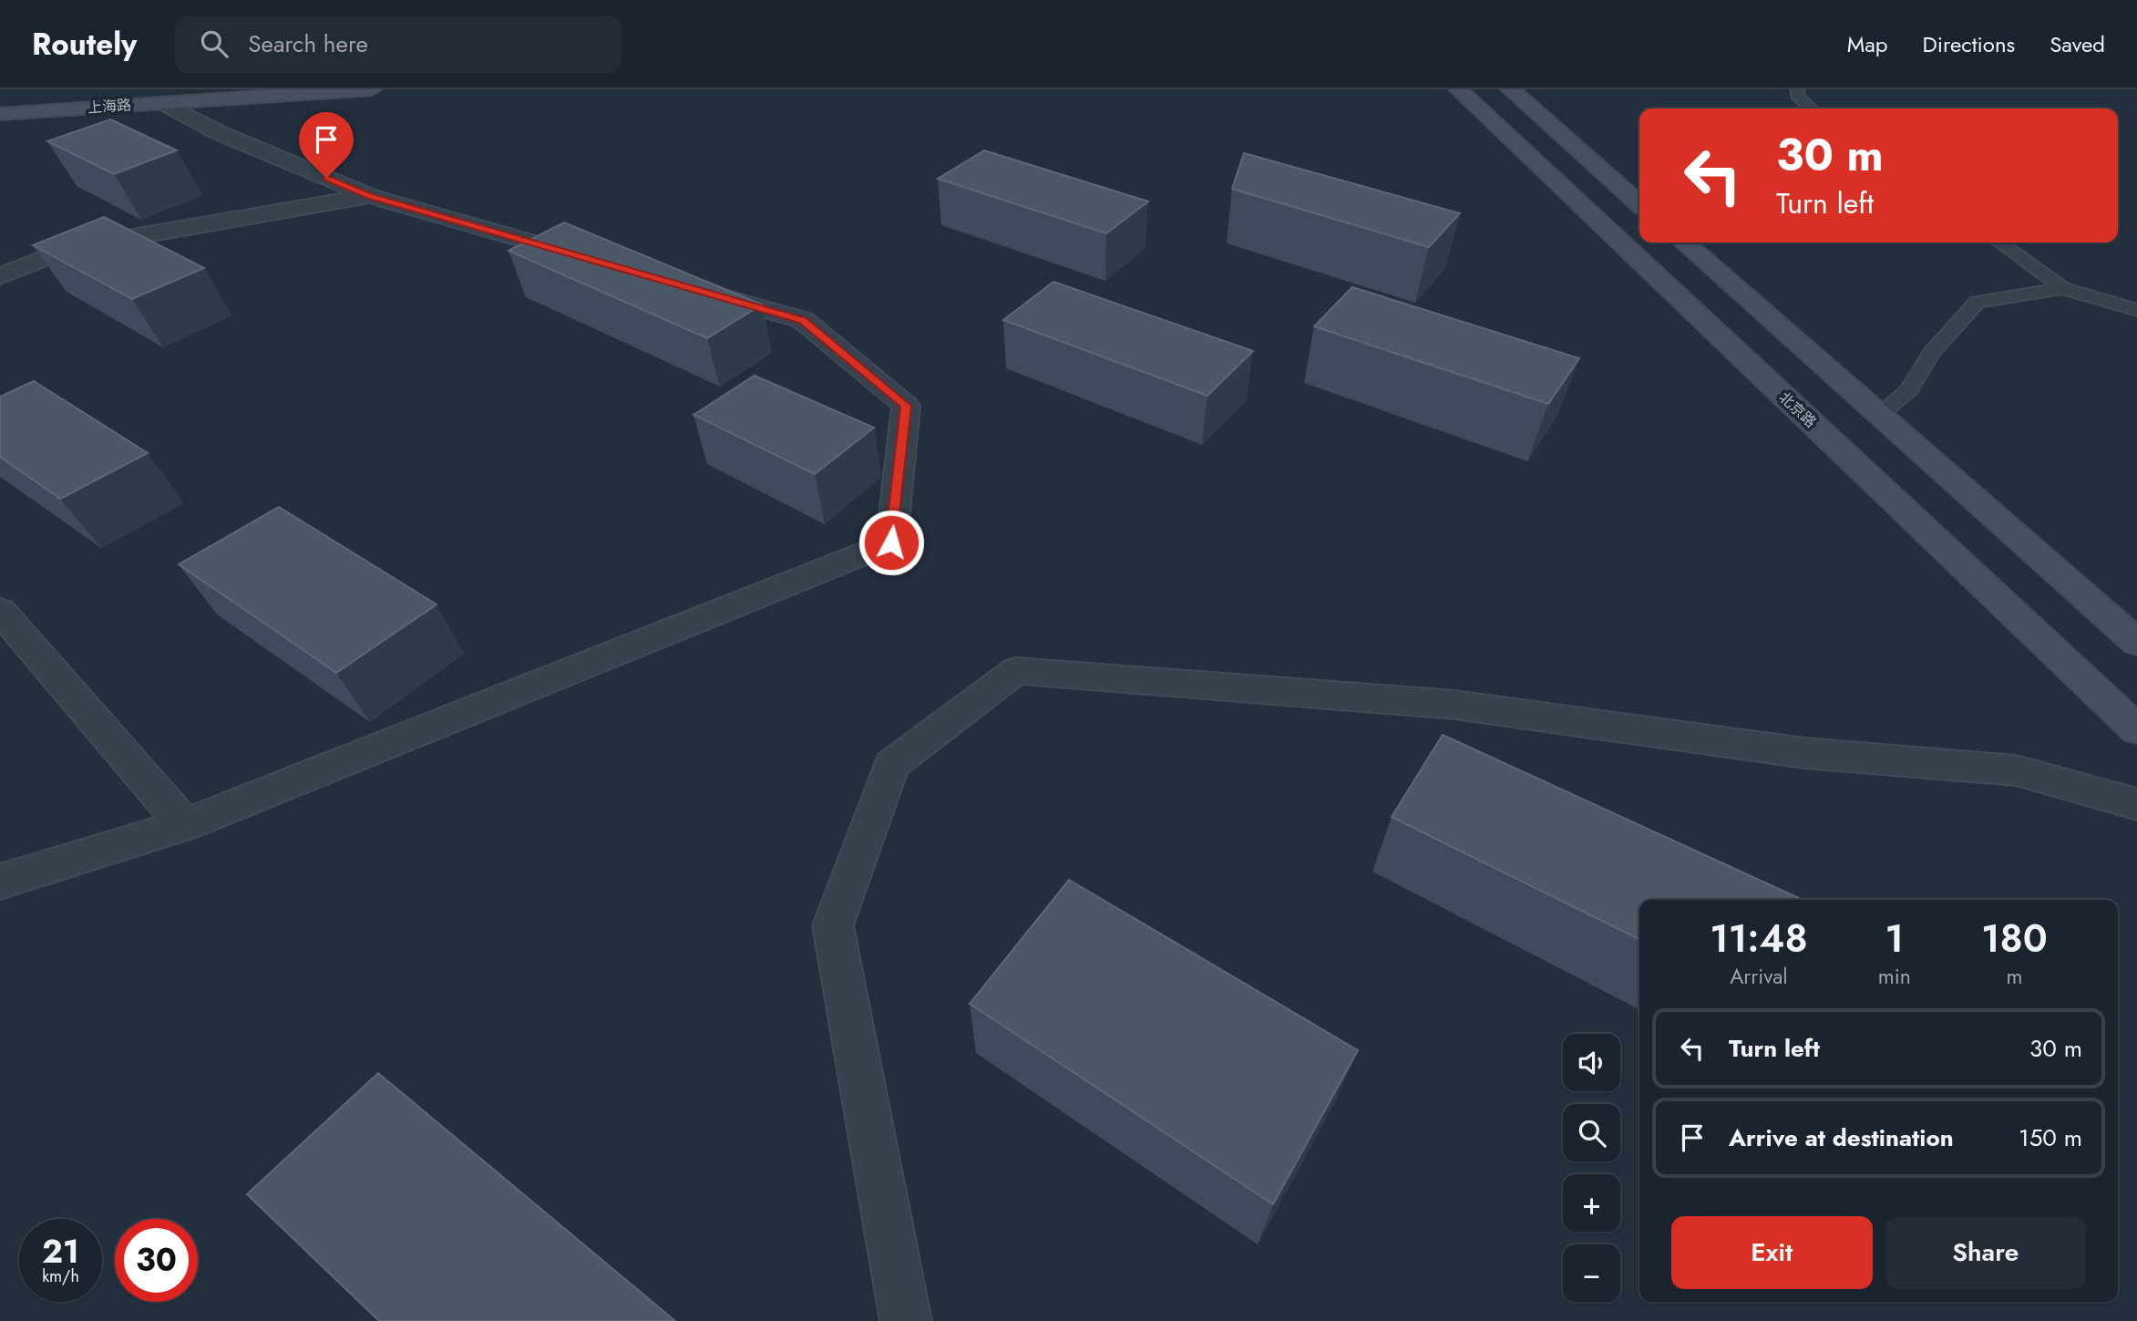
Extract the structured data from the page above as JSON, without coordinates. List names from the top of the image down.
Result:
{
  "streets": {
    "main road": ["上海路", "北京路"]
  },
  "page": {
    "header": "Routely",
    "search": "Search here",
    "nav": ["Map", "Directions", "Saved"],
    "turn": ["30 m", "Turn left"],
    "eta": [
      "11:48",
      "Arrival",
      "1",
      "min",
      "180",
      "m"
    ],
    "list": [
      {
        "name": "Turn left",
        "value": "30 m"
      },
      {
        "name": "Arrive at destination",
        "value": "150 m"
      }
    ],
    "map_buttons": ["+", "−"],
    "buttons": ["Exit", "Share"],
    "speed": "21 km/h",
    "limit": "30"
  }
}
